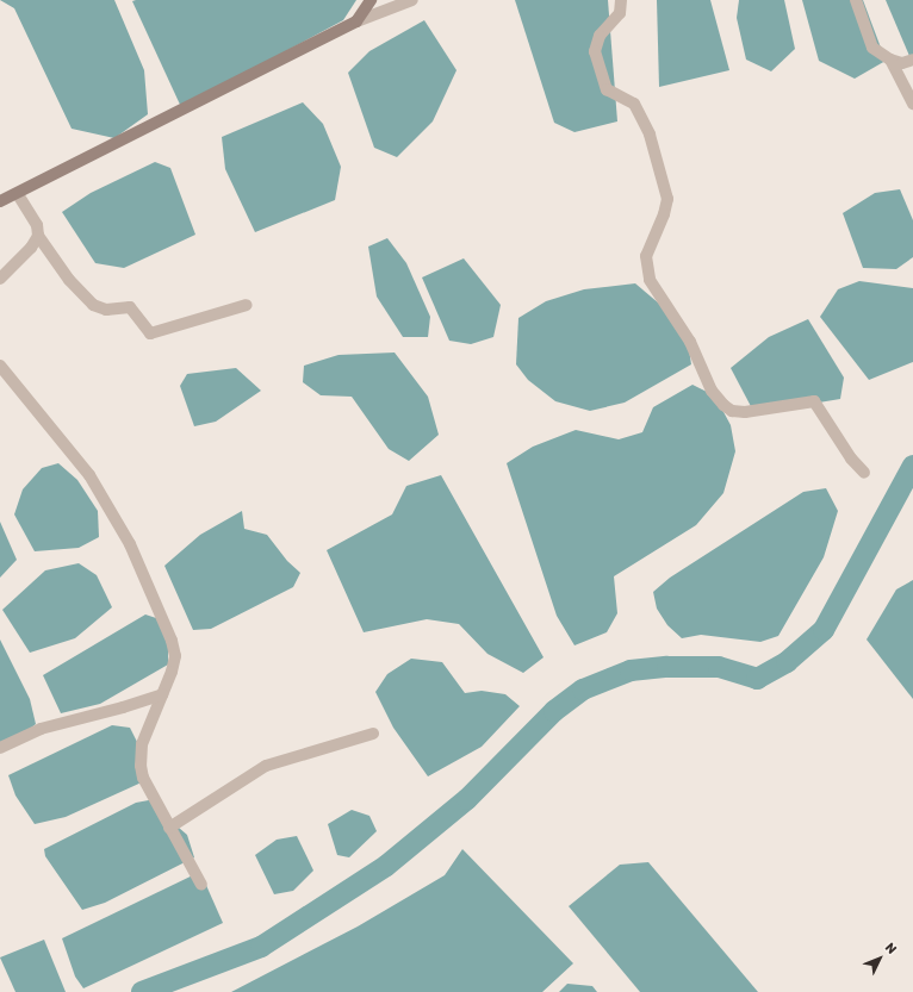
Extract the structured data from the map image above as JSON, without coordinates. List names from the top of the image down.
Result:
{
  "north": "top right"
}
